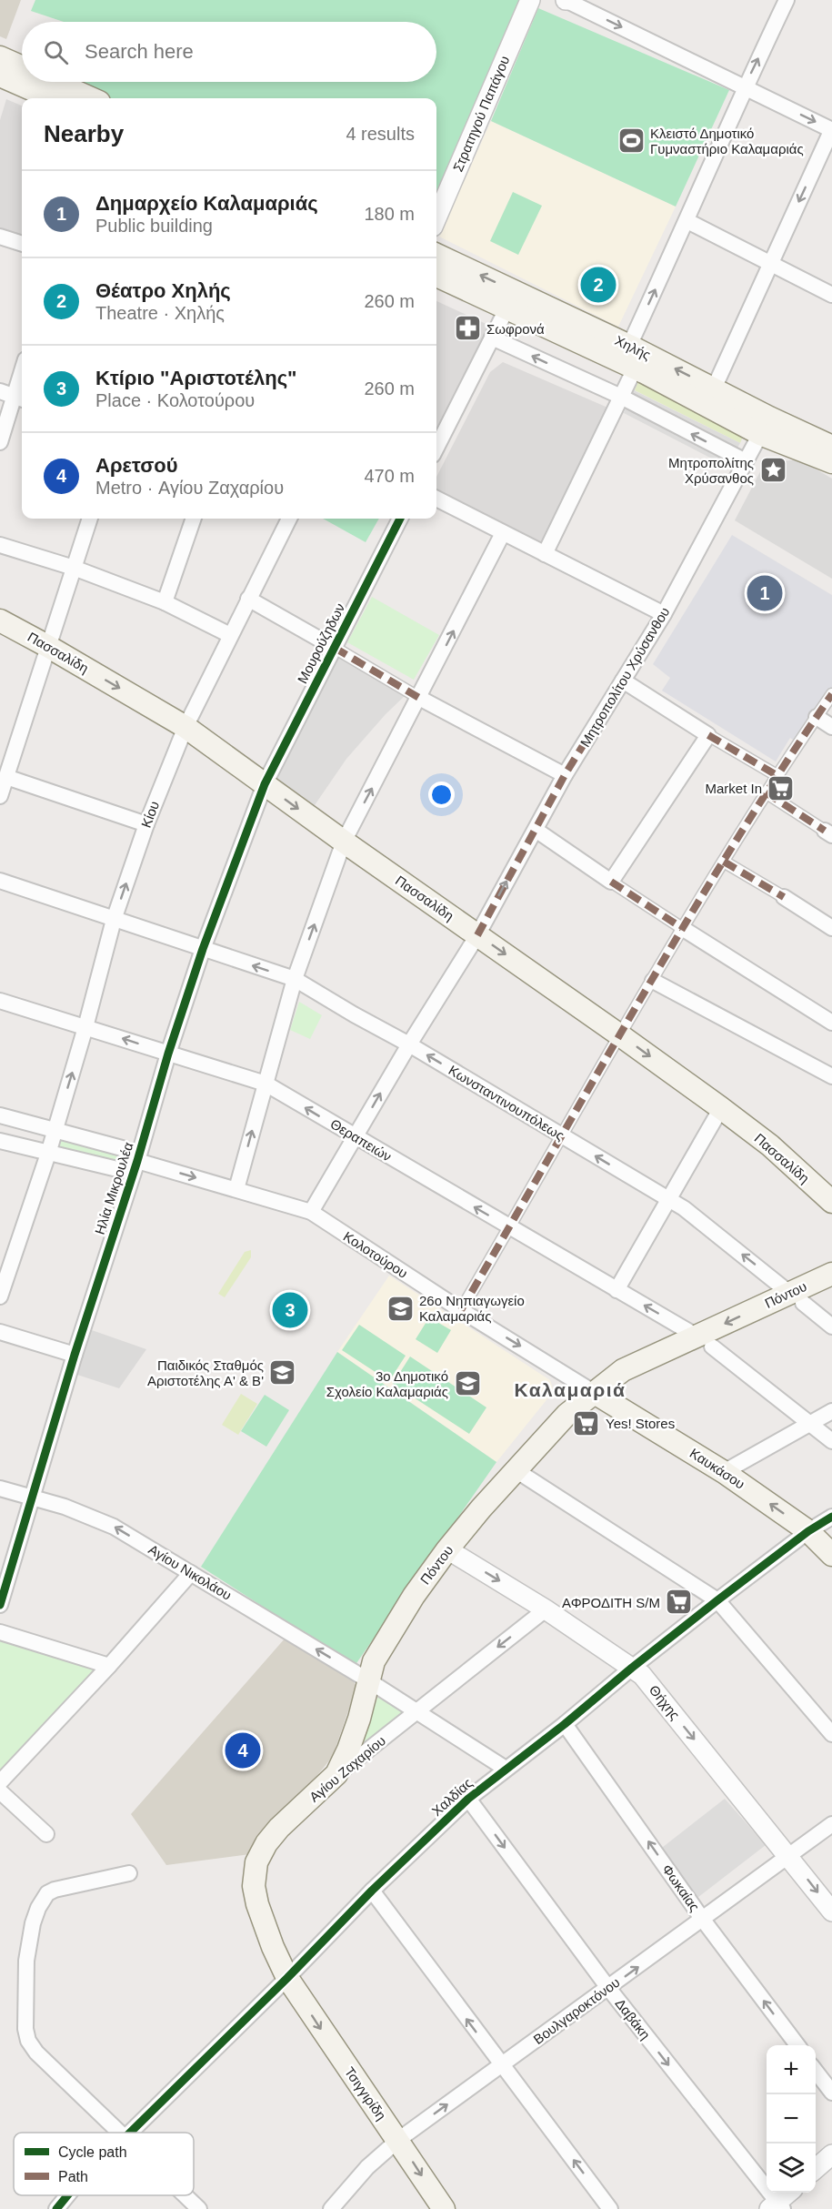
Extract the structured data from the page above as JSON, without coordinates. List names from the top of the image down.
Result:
{
  "streets": {
    "main road": [
      "Χηλής",
      "Πασσαλίδη",
      "Πόντου",
      "Καυκάσου",
      "Αγίου Ζαχαρίου",
      "Τσιγγιρίδη"
    ],
    "street": [
      "Στρατηγού Παπάγου",
      "Μουρούζηδων",
      "Μητροπολίτου Χρύσανθου",
      "Κίου",
      "Κωνσταντινουπόλεως",
      "Θεραπειών",
      "Ηλία Μικρουλέα",
      "Κολοτούρου",
      "Αγίου Νικολάου",
      "Θήχης",
      "Χαλδίας",
      "Φωκαίας",
      "Βουλγαροκτόνου",
      "Δαβάκη"
    ]
  },
  "crossings": [
    ["Χηλής", "Μητροπολίτου Χρύσανθου"],
    ["Μουρούζηδων", "Πασσαλίδη"],
    ["Μουρούζηδων", "Ηλία Μικρουλέα"],
    ["Πασσαλίδη", "Μητροπολίτου Χρύσανθου"],
    ["Πασσαλίδη", "Κίου"],
    ["Πασσαλίδη", "Ηλία Μικρουλέα"],
    ["Μητροπολίτου Χρύσανθου", "Κωνσταντινουπόλεως"],
    ["Μητροπολίτου Χρύσανθου", "Θεραπειών"],
    ["Μητροπολίτου Χρύσανθου", "Κολοτούρου"],
    ["Κίου", "Κωνσταντινουπόλεως"],
    ["Κίου", "Θεραπειών"],
    ["Κίου", "Κολοτούρου"],
    ["Κωνσταντινουπόλεως", "Ηλία Μικρουλέα"],
    ["Κωνσταντινουπόλεως", "Πόντου"],
    ["Θεραπειών", "Ηλία Μικρουλέα"],
    ["Θεραπειών", "Πόντου"],
    ["Ηλία Μικρουλέα", "Κολοτούρου"],
    ["Ηλία Μικρουλέα", "Αγίου Νικολάου"],
    ["Κολοτούρου", "Πόντου"],
    ["Κολοτούρου", "Καυκάσου"],
    ["Πόντου", "Καυκάσου"],
    ["Πόντου", "Αγίου Νικολάου"],
    ["Πόντου", "Θήχης"],
    ["Πόντου", "Αγίου Ζαχαρίου"],
    ["Καυκάσου", "Χαλδίας"],
    ["Αγίου Νικολάου", "Αγίου Ζαχαρίου"],
    ["Αγίου Νικολάου", "Χαλδίας"],
    ["Θήχης", "Αγίου Ζαχαρίου"],
    ["Θήχης", "Χαλδίας"],
    ["Θήχης", "Βουλγαροκτόνου"],
    ["Αγίου Ζαχαρίου", "Χαλδίας"],
    ["Αγίου Ζαχαρίου", "Τσιγγιρίδη"],
    ["Χαλδίας", "Φωκαίας"],
    ["Χαλδίας", "Δαβάκη"],
    ["Χαλδίας", "Τσιγγιρίδη"],
    ["Φωκαίας", "Βουλγαροκτόνου"],
    ["Βουλγαροκτόνου", "Δαβάκη"],
    ["Βουλγαροκτόνου", "Τσιγγιρίδη"]
  ],
  "one_way": [
    "Πασσαλίδη",
    "Κωνσταντινουπόλεως",
    "Θεραπειών",
    "Κολοτούρου",
    "Καυκάσου",
    "Αγίου Νικολάου",
    "Φωκαίας",
    "Βουλγαροκτόνου",
    "Τσιγγιρίδη"
  ],
  "districts": ["Καλαμαριά"],
  "places": {
    "sports": ["Κλειστό Δημοτικό Γυμναστήριο Καλαμαριάς"],
    "pharmacy": ["Σωφρονά"],
    "place": ["Μητροπολίτης Χρύσανθος"],
    "supermarket": ["Market In", "Yes! Stores", "ΑΦΡΟΔΙΤΗ S/M"],
    "school or university": ["26ο Νηπιαγωγείο Καλαμαριάς", "Παιδικός Σταθμός Αριστοτέλης Α' & Β'", "3ο Δημοτικό Σχολείο Καλαμαριάς"]
  },
  "legend": ["Cycle path", "Path"],
  "page": {
    "search": "Search here",
    "heading": ["Nearby", "4 results"],
    "list": [
      {
        "mark": "1",
        "name": "Δημαρχείο Καλαμαριάς",
        "note": "Public building",
        "value": "180 m"
      },
      {
        "mark": "2",
        "name": "Θέατρο Χηλής",
        "note": "Theatre · Χηλής",
        "value": "260 m"
      },
      {
        "mark": "3",
        "name": "Κτίριο \"Αριστοτέλης\"",
        "note": "Place · Κολοτούρου",
        "value": "260 m"
      },
      {
        "mark": "4",
        "name": "Αρετσού",
        "note": "Metro · Αγίου Ζαχαρίου",
        "value": "470 m"
      }
    ],
    "pins": [
      "2",
      "1",
      "3",
      "4"
    ],
    "map_buttons": ["+", "−"]
  }
}
